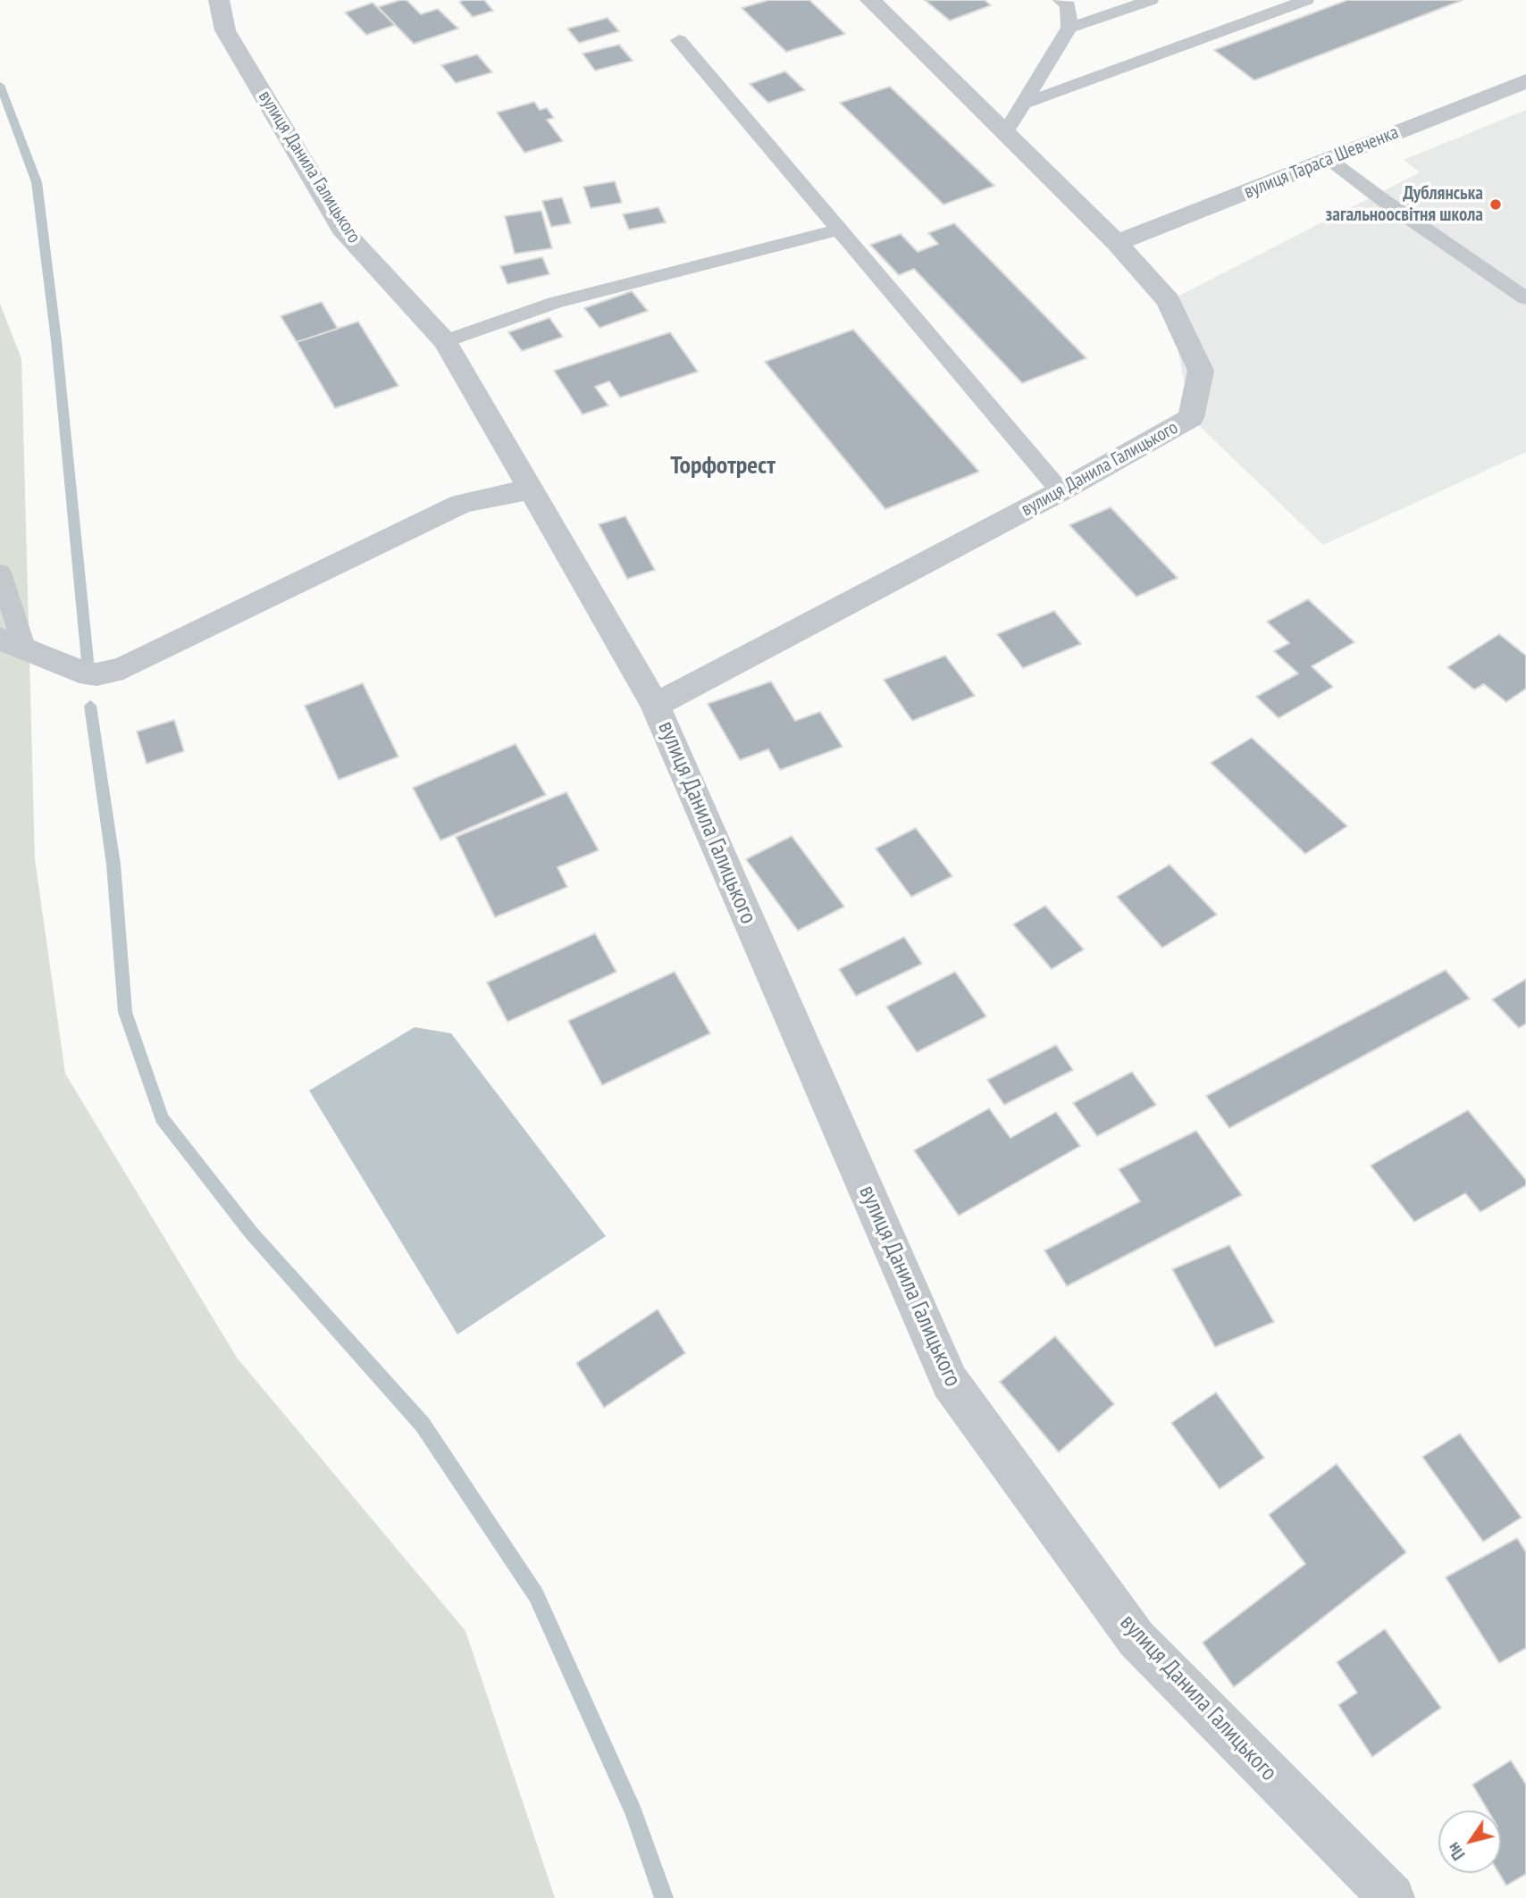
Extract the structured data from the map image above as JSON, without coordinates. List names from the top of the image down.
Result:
{
  "streets": {
    "street": ["вулиця Тараса Шевченка", "вулиця Данила Галицького"]
  },
  "crossings": [
    ["вулиця Тараса Шевченка", "вулиця Данила Галицького"]
  ],
  "districts": ["Торфотрест"],
  "places": ["Дублянська загальноосвітня школа"],
  "north": "bottom left"
}
